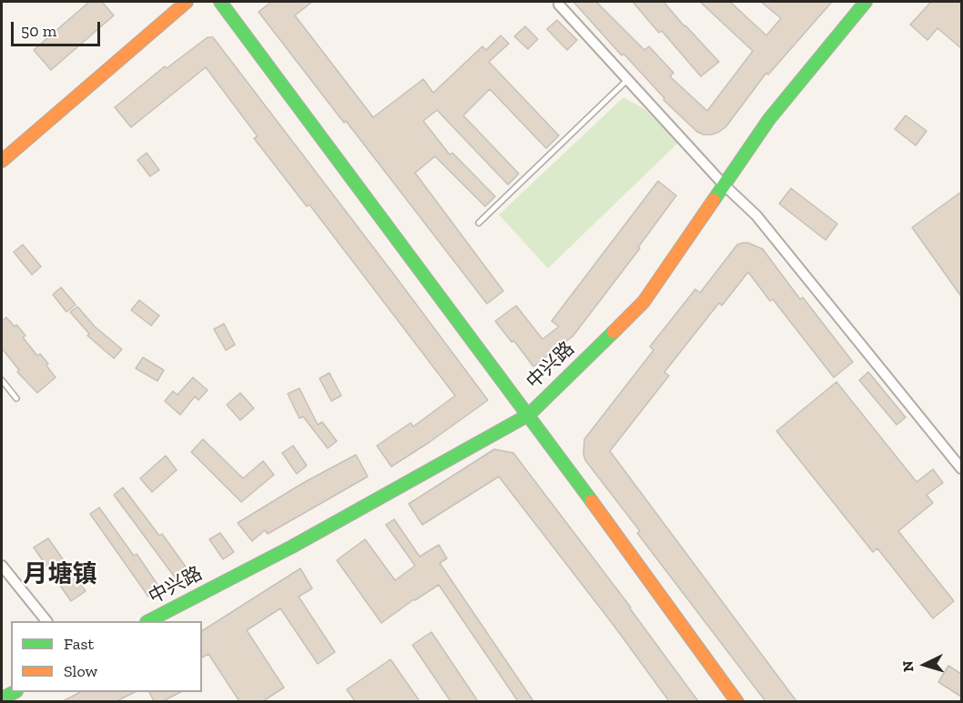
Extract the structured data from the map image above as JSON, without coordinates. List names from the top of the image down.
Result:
{
  "streets": {
    "main road": ["中兴路"]
  },
  "districts": ["月塘镇"],
  "legend": ["Fast", "Slow"],
  "scale_bar": "50 m",
  "north": "left"
}
